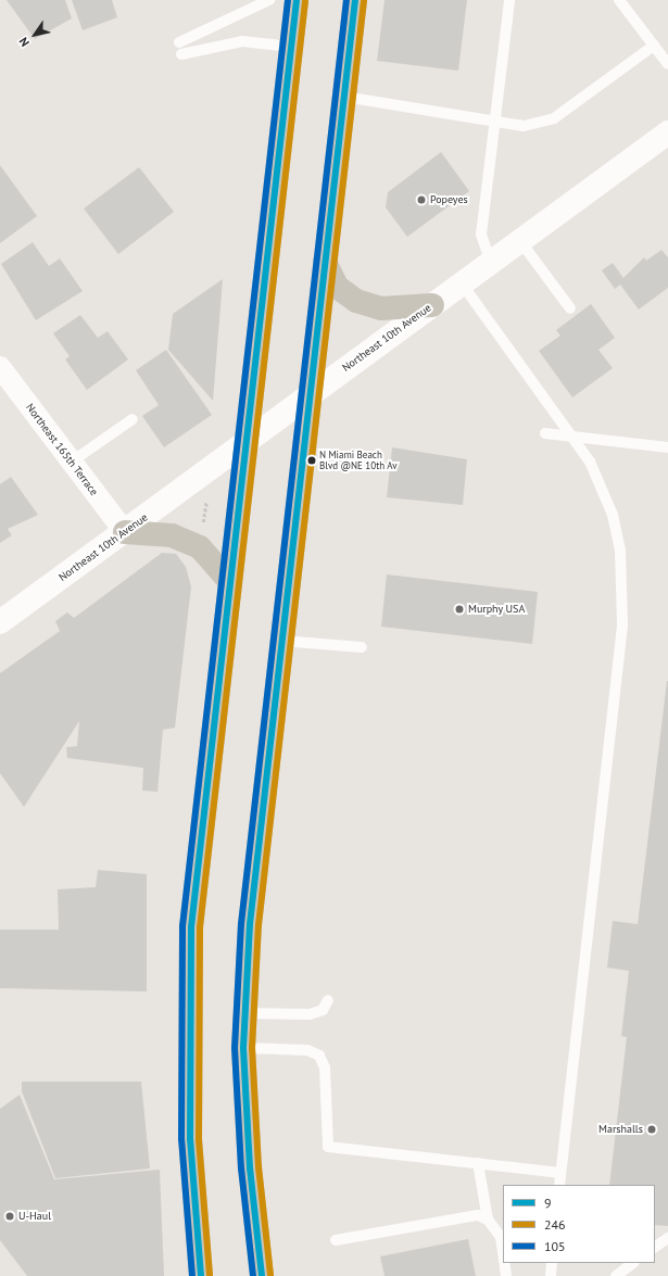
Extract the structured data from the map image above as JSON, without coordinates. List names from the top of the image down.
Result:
{
  "streets": {
    "street": ["Northeast 10th Avenue", "Northeast 165th Terrace"]
  },
  "crossings": [
    ["Northeast 10th Avenue", "Northeast 165th Terrace"]
  ],
  "places": [
    "Popeyes",
    "N Miami Beach Blvd @NE 10th Av",
    "Murphy USA",
    "Marshalls",
    "U-Haul"
  ],
  "lines": ["transit line 9", "transit line 105", "transit line 246"],
  "legend": ["9", "246", "105"],
  "north": "bottom left"
}
